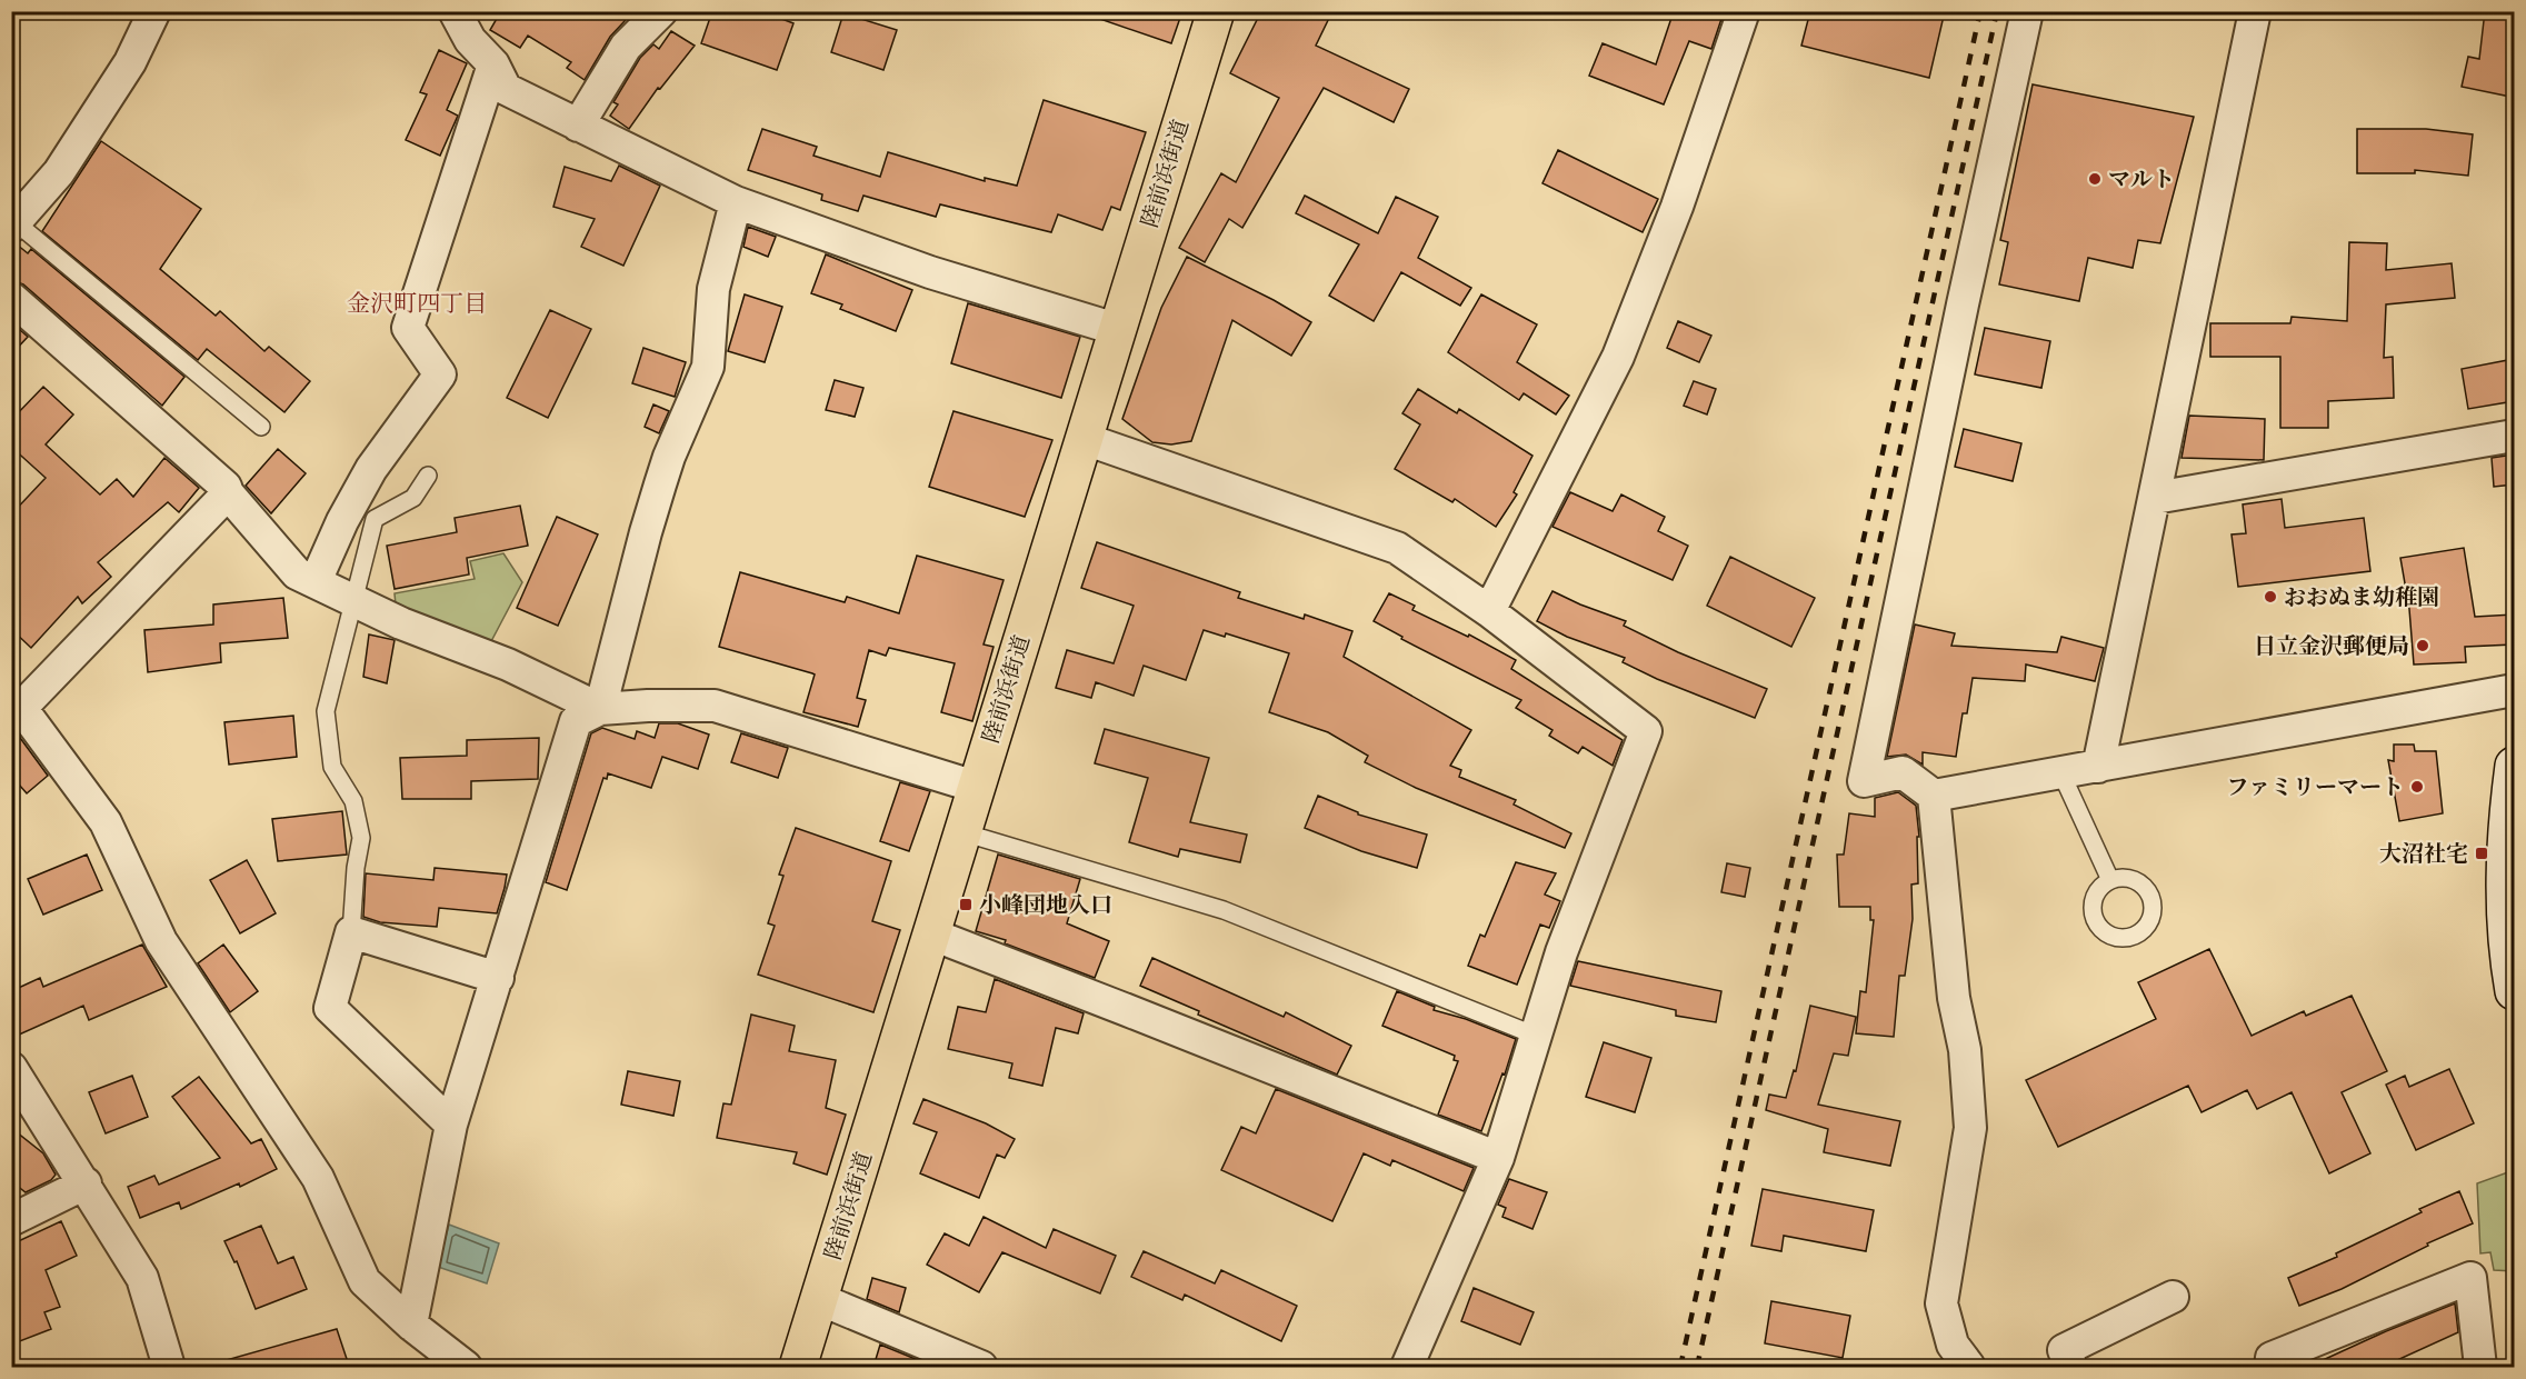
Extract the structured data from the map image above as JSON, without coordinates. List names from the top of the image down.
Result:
{
  "streets": {
    "highway": ["陸前浜街道"]
  },
  "districts": ["金沢町四丁目"],
  "places": {
    "other": [
      "マルト",
      "おおぬま幼稚園",
      "日立金沢郵便局",
      "ファミリーマート"
    ],
    "transit": ["大沼社宅", "小峰団地入口"]
  }
}
